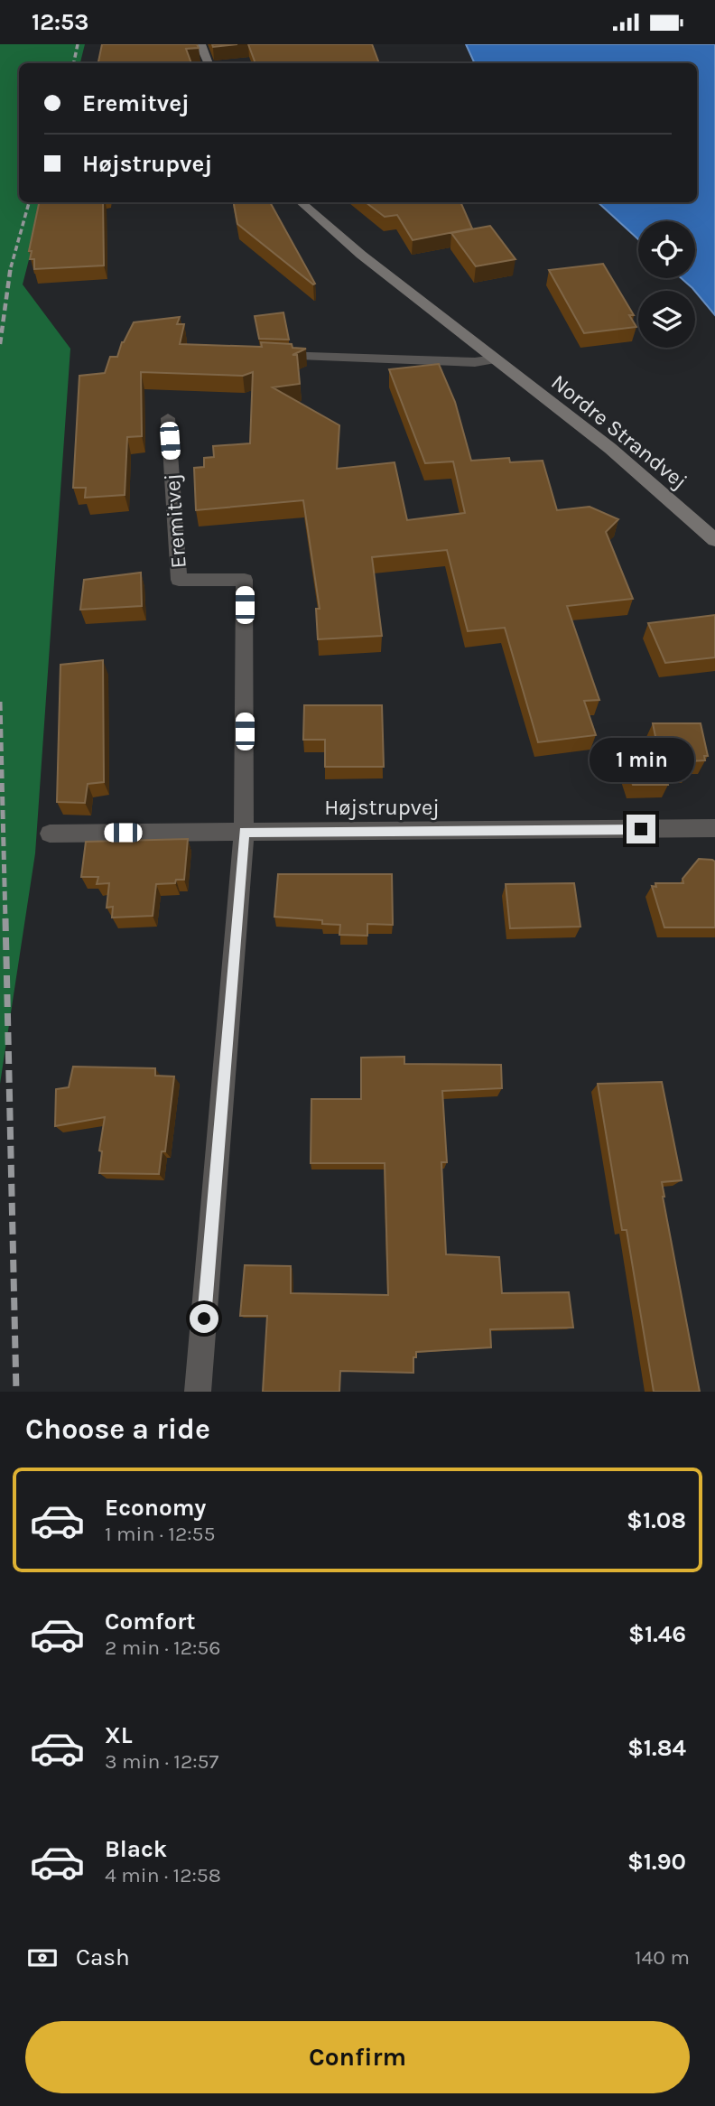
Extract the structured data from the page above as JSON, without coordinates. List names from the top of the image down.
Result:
{
  "streets": {
    "main road": ["Nordre Strandvej"],
    "street": ["Eremitvej", "Højstrupvej"]
  },
  "crossings": [
    ["Eremitvej", "Højstrupvej"]
  ],
  "page": {
    "status": "12:53",
    "banner": ["Eremitvej", "Højstrupvej"],
    "bubble": "1 min",
    "heading": "Choose a ride",
    "list": [
      {
        "name": "Economy",
        "note": "1 min · 12:55",
        "value": "$1.08"
      },
      {
        "name": "Comfort",
        "note": "2 min · 12:56",
        "value": "$1.46"
      },
      {
        "name": "XL",
        "note": "3 min · 12:57",
        "value": "$1.84"
      },
      {
        "name": "Black",
        "note": "4 min · 12:58",
        "value": "$1.90"
      }
    ],
    "pay": ["Cash", "140 m"],
    "buttons": "Confirm"
  }
}
